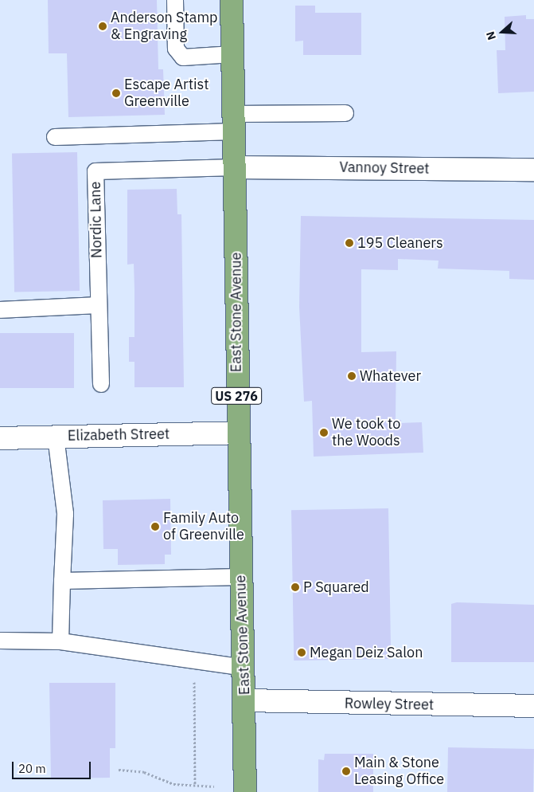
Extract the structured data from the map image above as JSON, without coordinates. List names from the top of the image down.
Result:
{
  "streets": {
    "highway": ["East Stone Avenue", "US 276"],
    "street": ["Vannoy Street", "Elizabeth Street", "Rowley Street"],
    "lane": ["Nordic Lane"]
  },
  "crossings": [
    ["Vannoy Street", "Nordic Lane"],
    ["Vannoy Street", "East Stone Avenue"],
    ["Nordic Lane", "East Stone Avenue"],
    ["East Stone Avenue", "Elizabeth Street"],
    ["East Stone Avenue", "Rowley Street"]
  ],
  "places": [
    "Anderson Stamp & Engraving",
    "Escape Artist Greenville",
    "195 Cleaners",
    "Whatever",
    "We took to the Woods",
    "Family Auto of Greenville",
    "P Squared",
    "Megan Deiz Salon",
    "Main & Stone Leasing Office"
  ],
  "scale_bar": "20 m",
  "north": "left"
}
